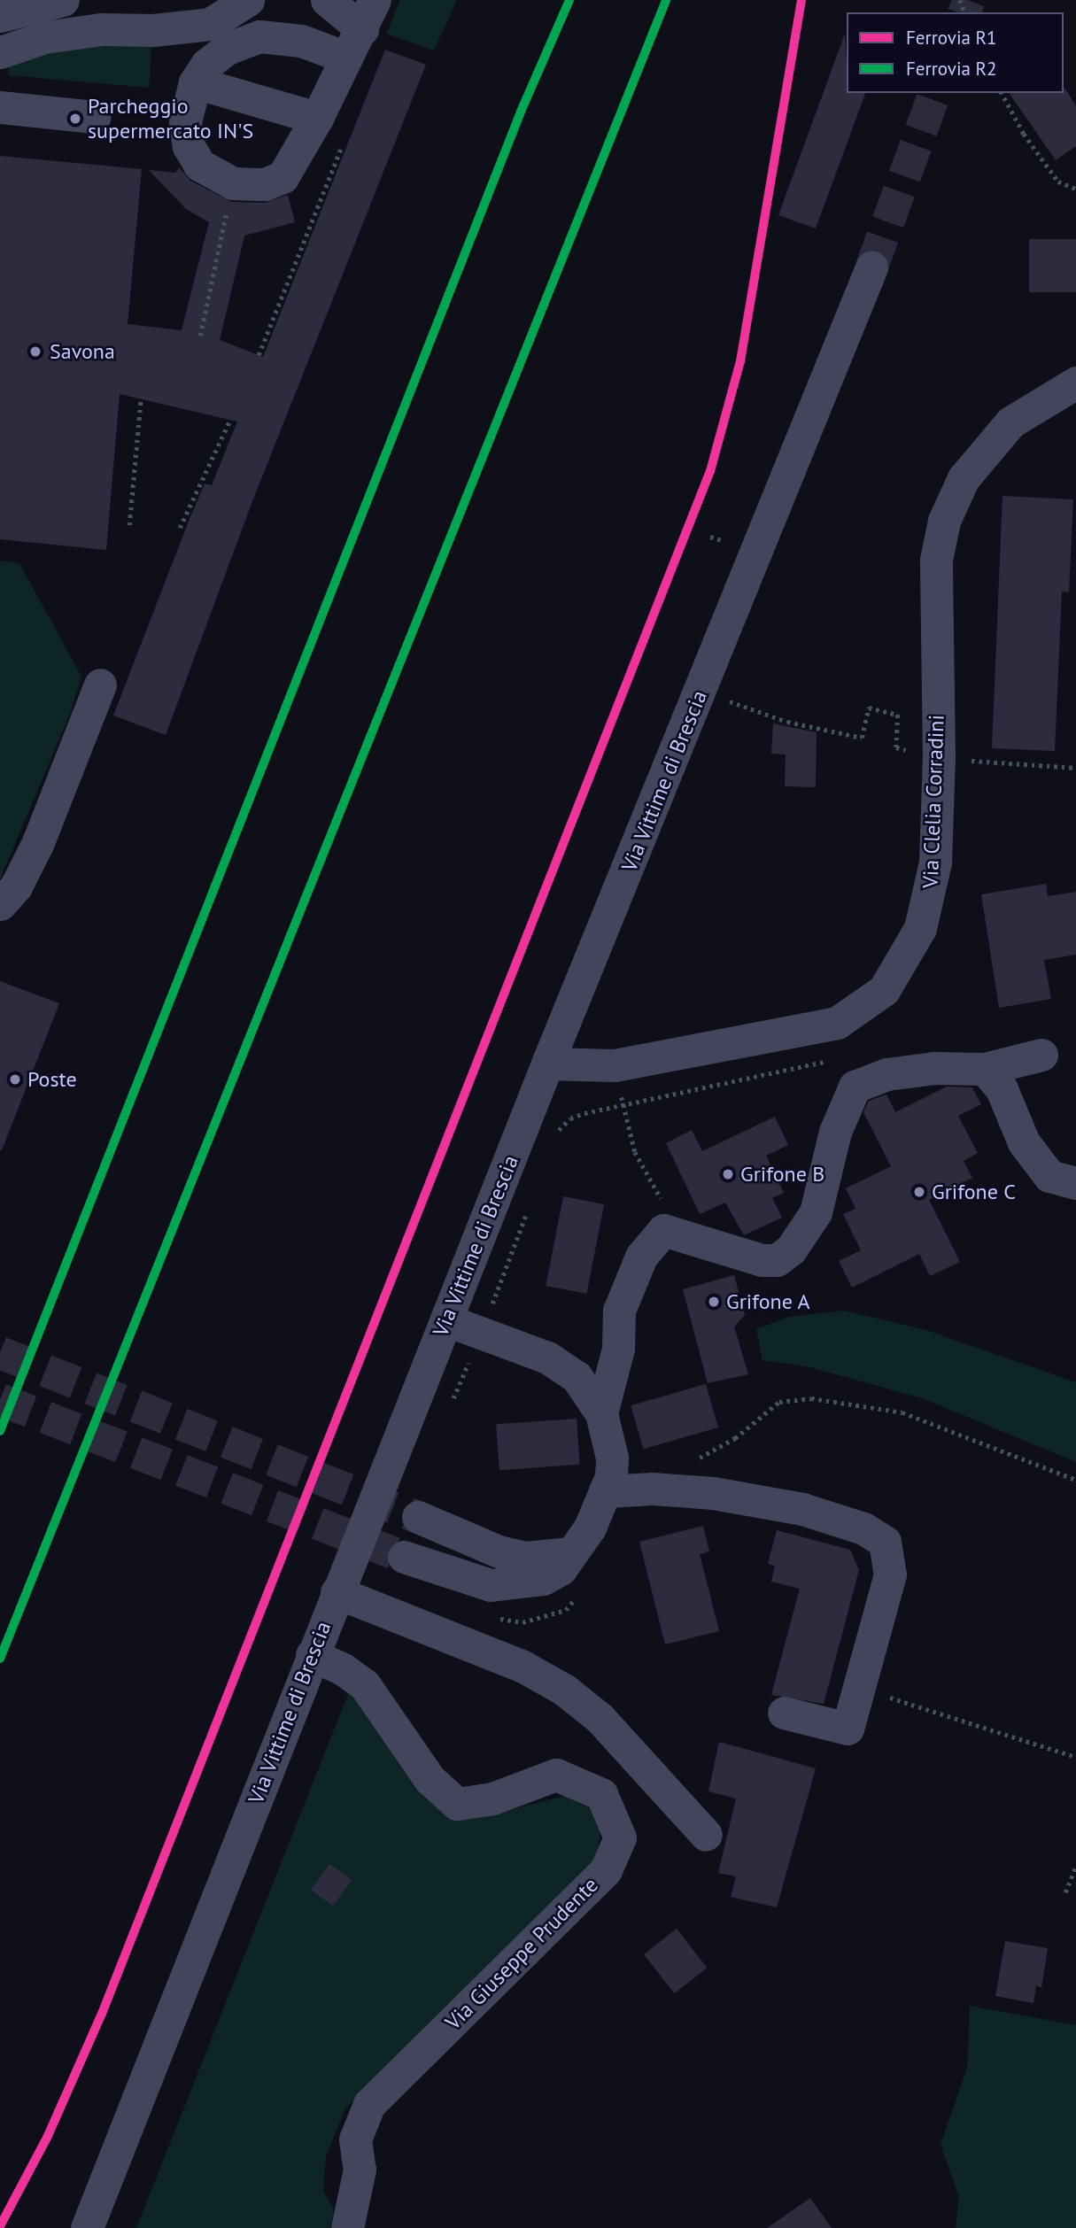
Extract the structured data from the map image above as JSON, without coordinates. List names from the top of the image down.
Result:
{
  "streets": {
    "street": ["Via Vittime di Brescia", "Via Clelia Corradini", "Via Giuseppe Prudente"]
  },
  "crossings": [
    ["Via Vittime di Brescia", "Via Clelia Corradini"],
    ["Via Vittime di Brescia", "Via Giuseppe Prudente"]
  ],
  "places": [
    "Parcheggio supermercato IN'S",
    "Savona",
    "Poste",
    "Grifone B",
    "Grifone C",
    "Grifone A"
  ],
  "lines": ["rail line R1", "rail line R2"],
  "legend": ["Ferrovia R1", "Ferrovia R2"]
}
